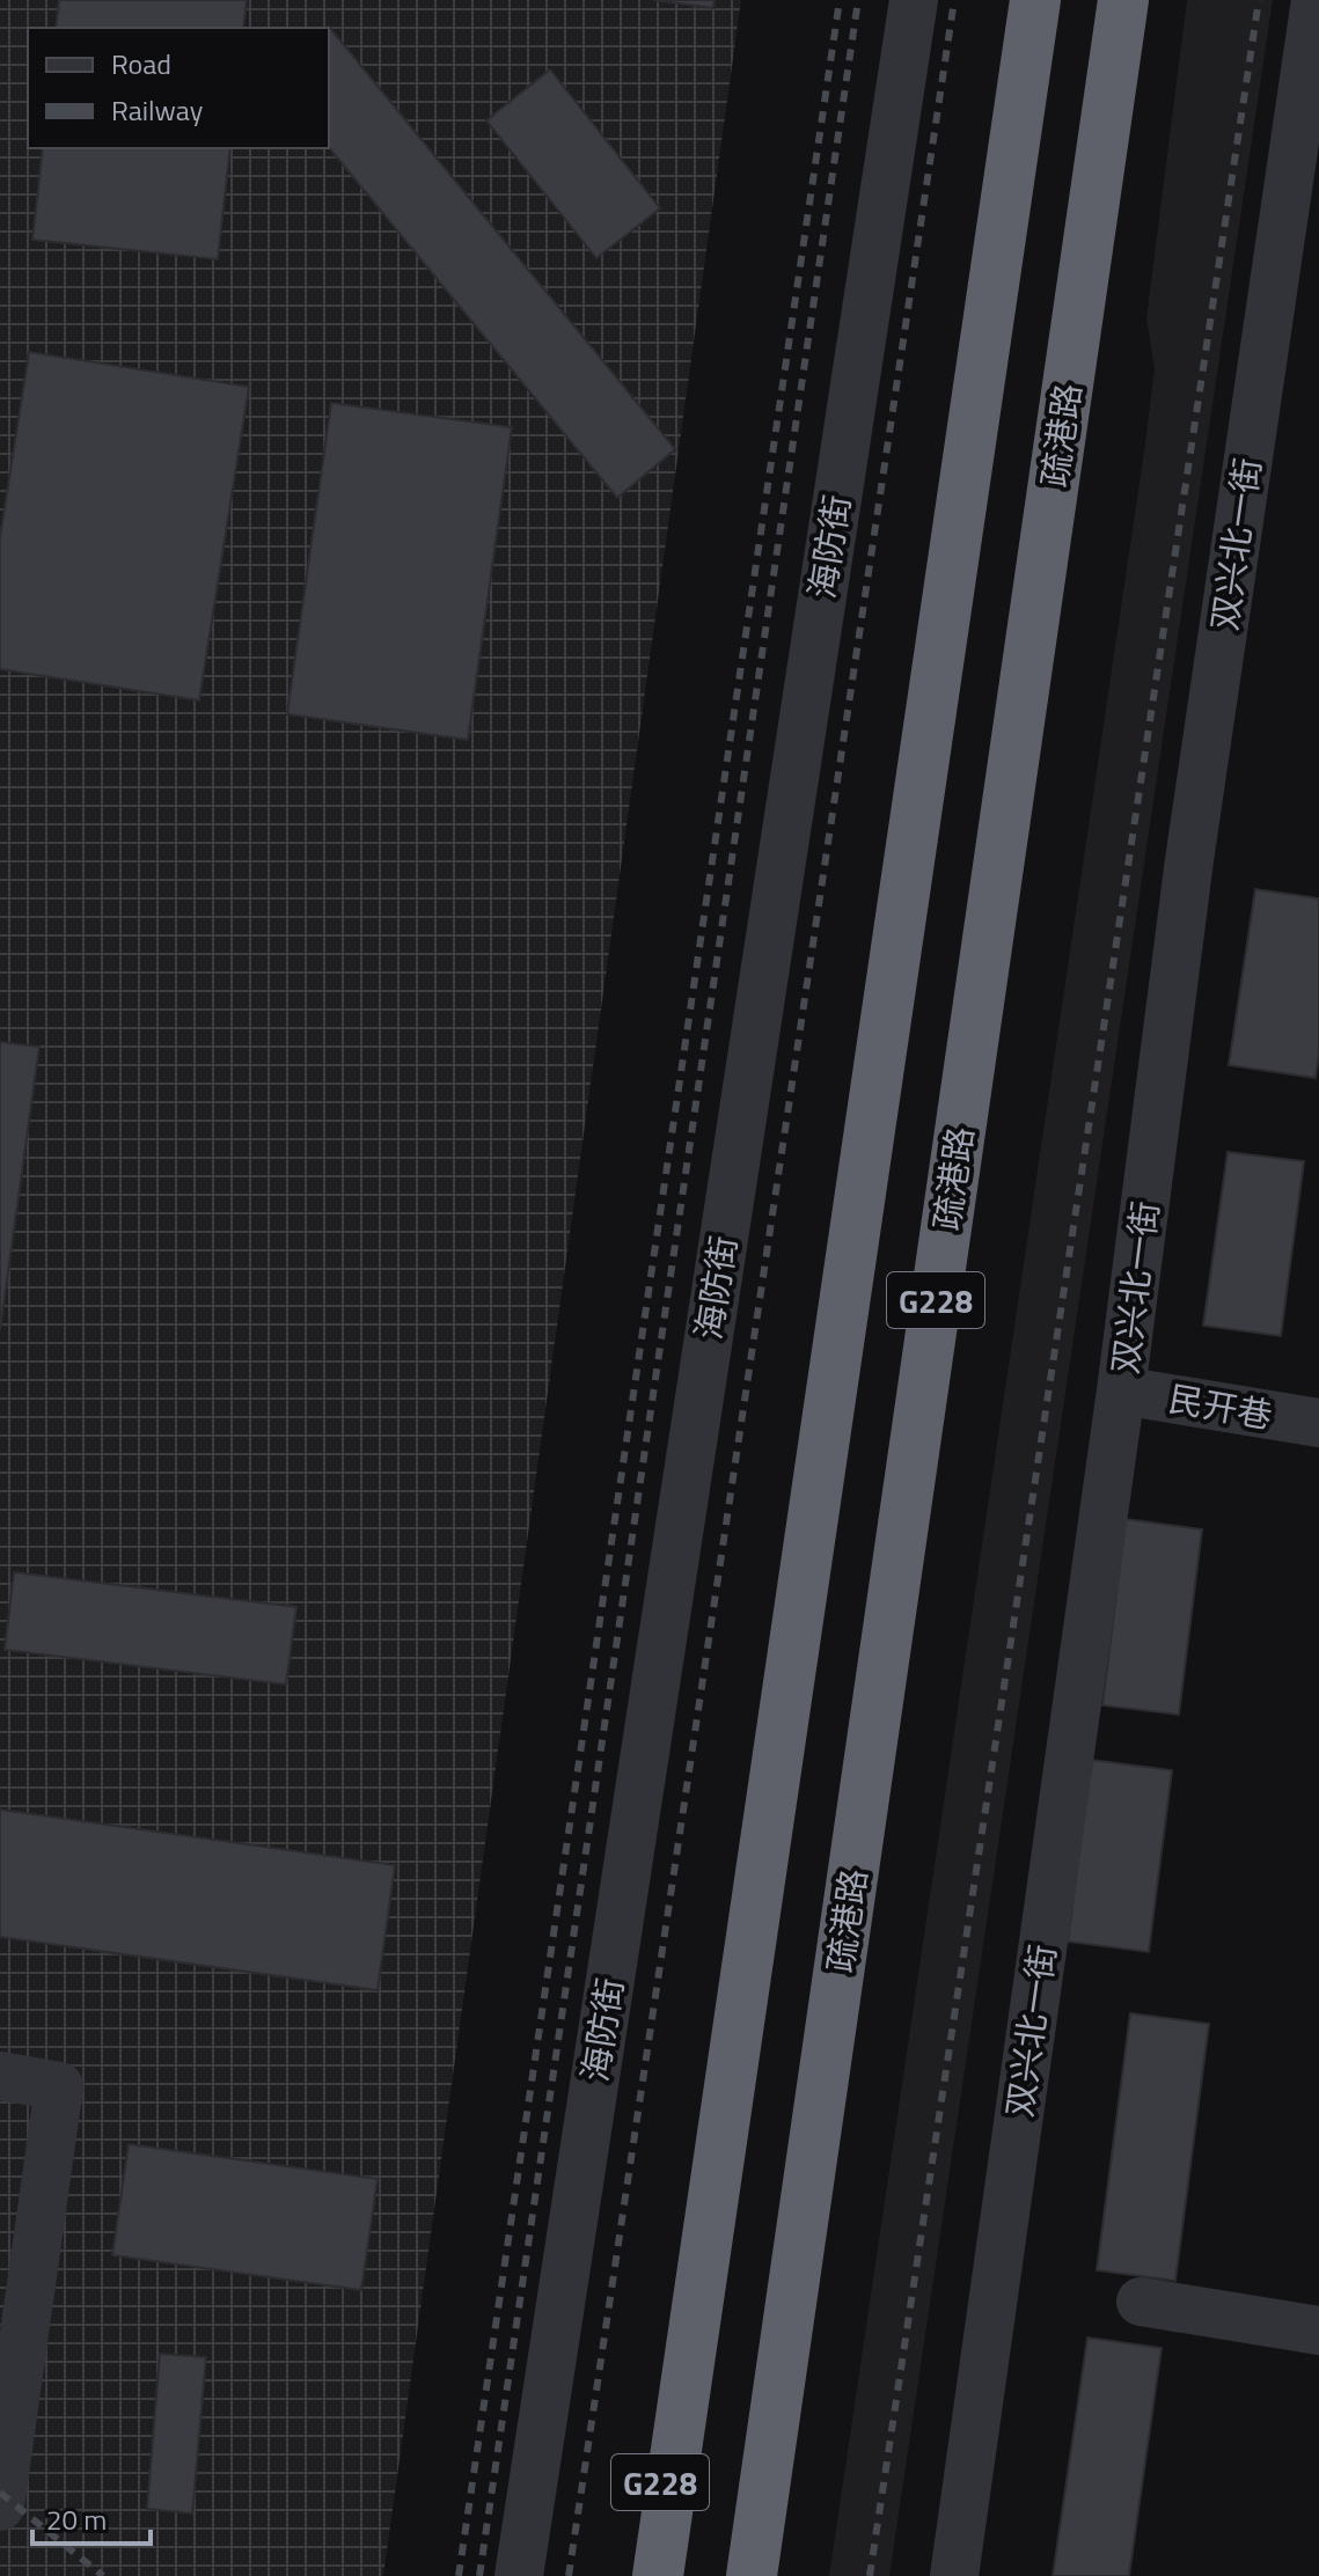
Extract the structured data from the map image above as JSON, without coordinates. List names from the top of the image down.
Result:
{
  "streets": {
    "highway": ["疏港路", "G228"],
    "street": ["双兴北一街", "海防街", "民开巷"]
  },
  "crossings": [
    ["双兴北一街", "民开巷"]
  ],
  "legend": ["Road", "Railway"],
  "scale_bar": "20 m"
}
